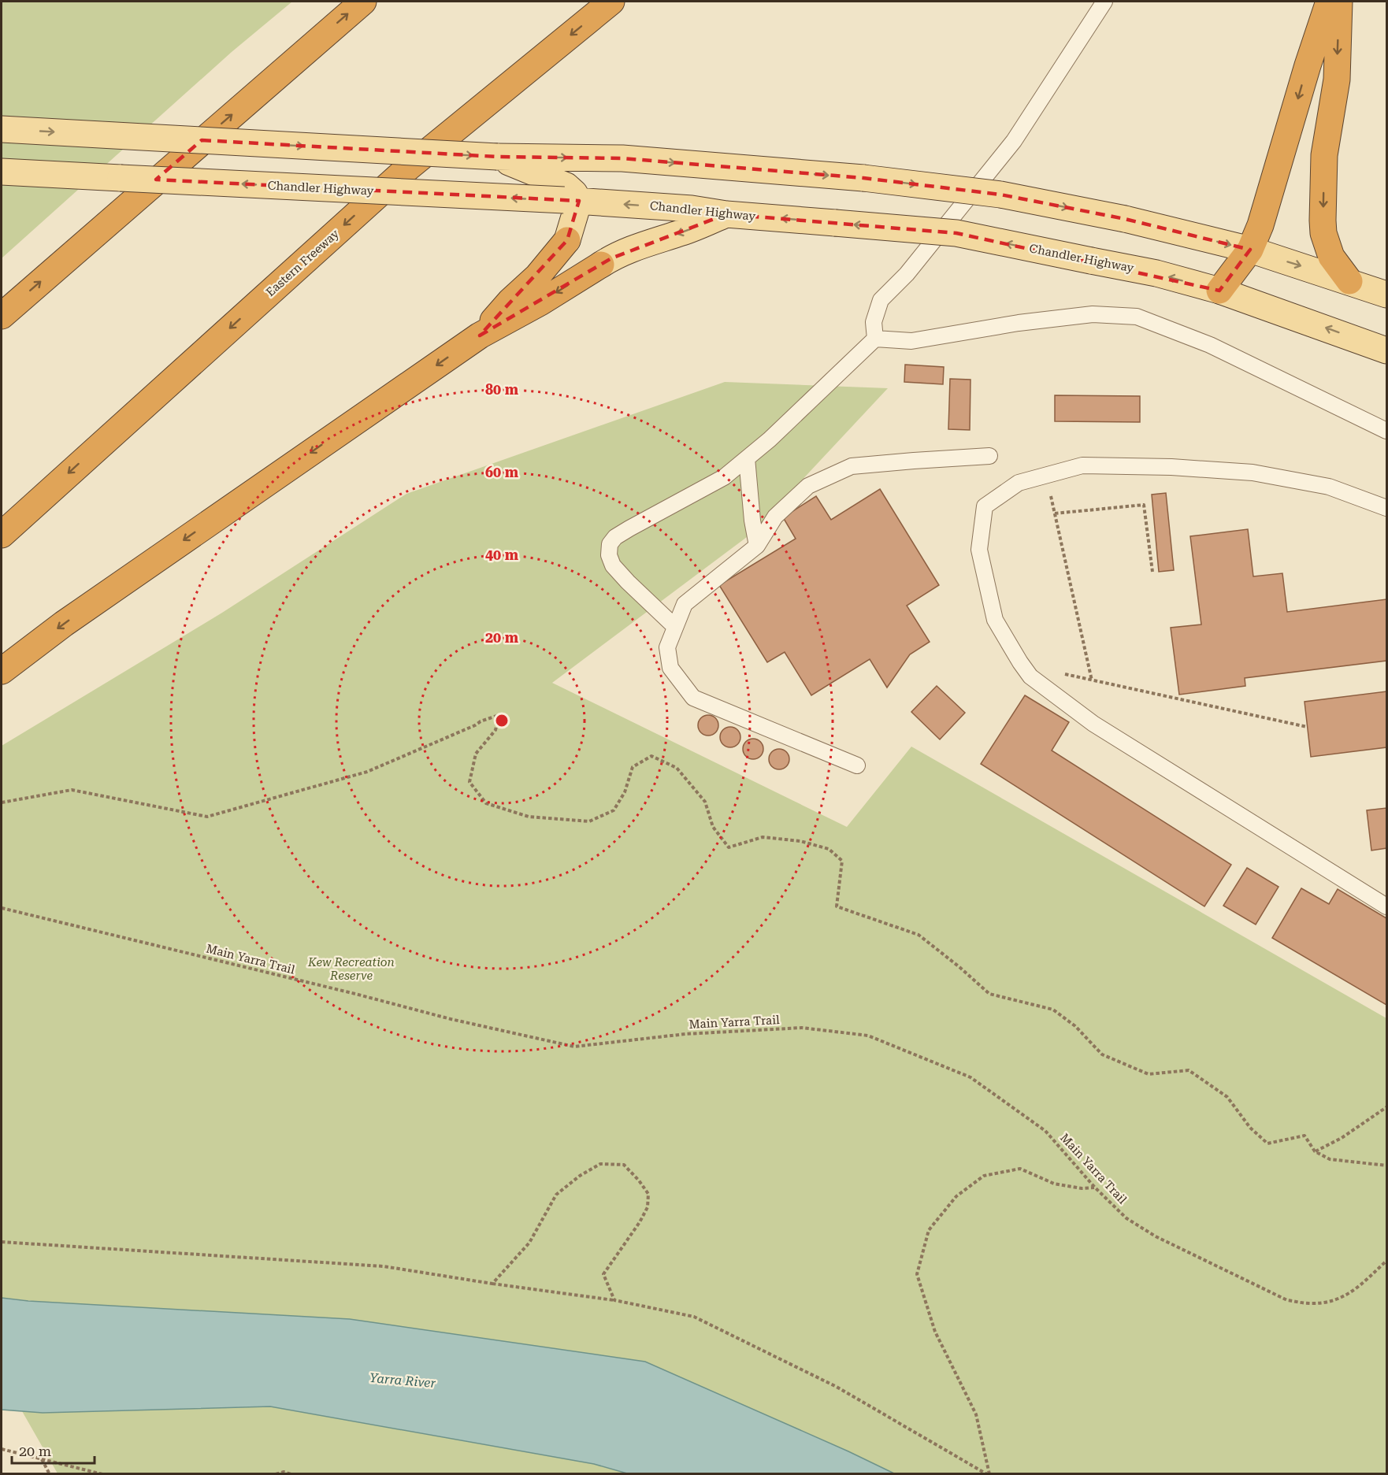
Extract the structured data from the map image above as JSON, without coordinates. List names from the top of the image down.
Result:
{
  "streets": {
    "highway": ["Eastern Freeway"],
    "main road": ["Chandler Highway"],
    "path": ["Main Yarra Trail"]
  },
  "water": ["Yarra River"],
  "parks": ["Kew Recreation Reserve"],
  "scale_bar": "20 m",
  "rings": [
    "80 m",
    "60 m",
    "40 m",
    "20 m"
  ]
}
